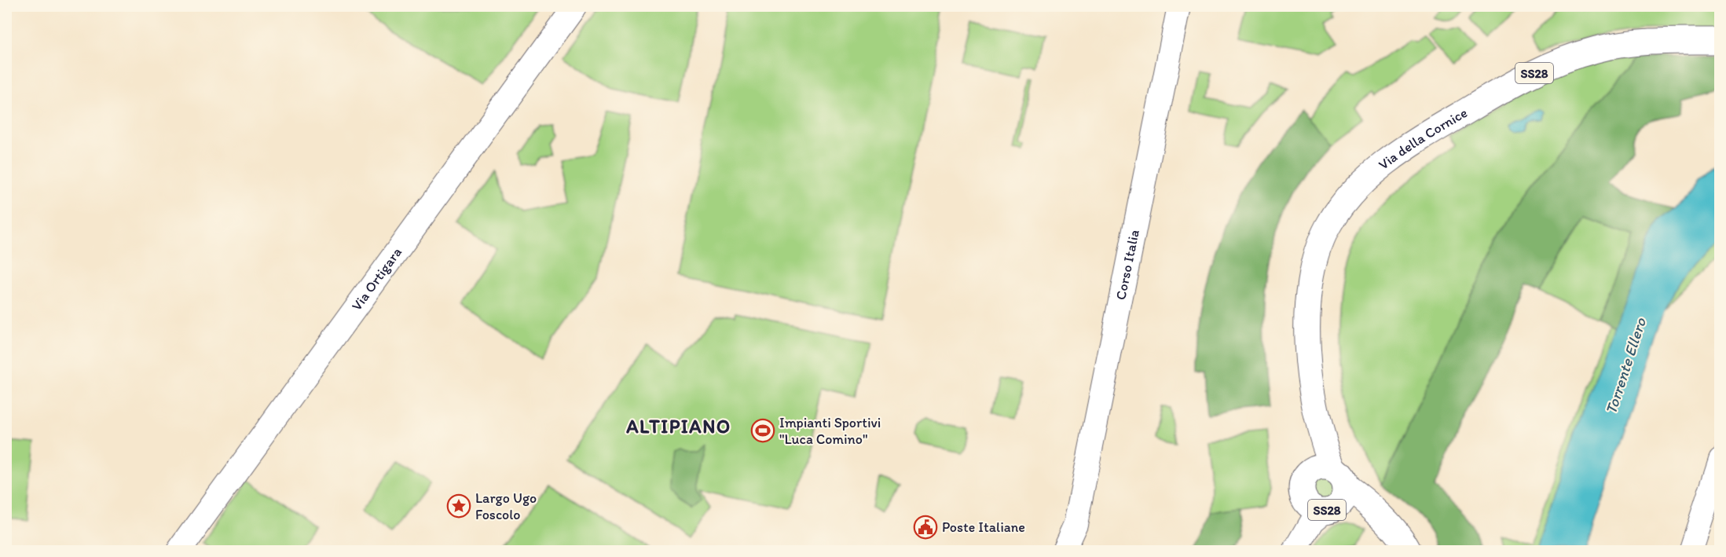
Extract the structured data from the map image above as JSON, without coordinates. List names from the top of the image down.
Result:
{
  "streets": {
    "main road": ["SS28", "Via della Cornice"],
    "street": ["Corso Italia", "Via Ortigara"]
  },
  "crossings": [
    ["SS28", "Via della Cornice"]
  ],
  "districts": ["ALTIPIANO"],
  "water": ["Torrente Ellero"],
  "places": {
    "sports": ["Impianti Sportivi \"Luca Comino\""],
    "place": ["Largo Ugo Foscolo"],
    "public building": ["Poste Italiane"]
  }
}
